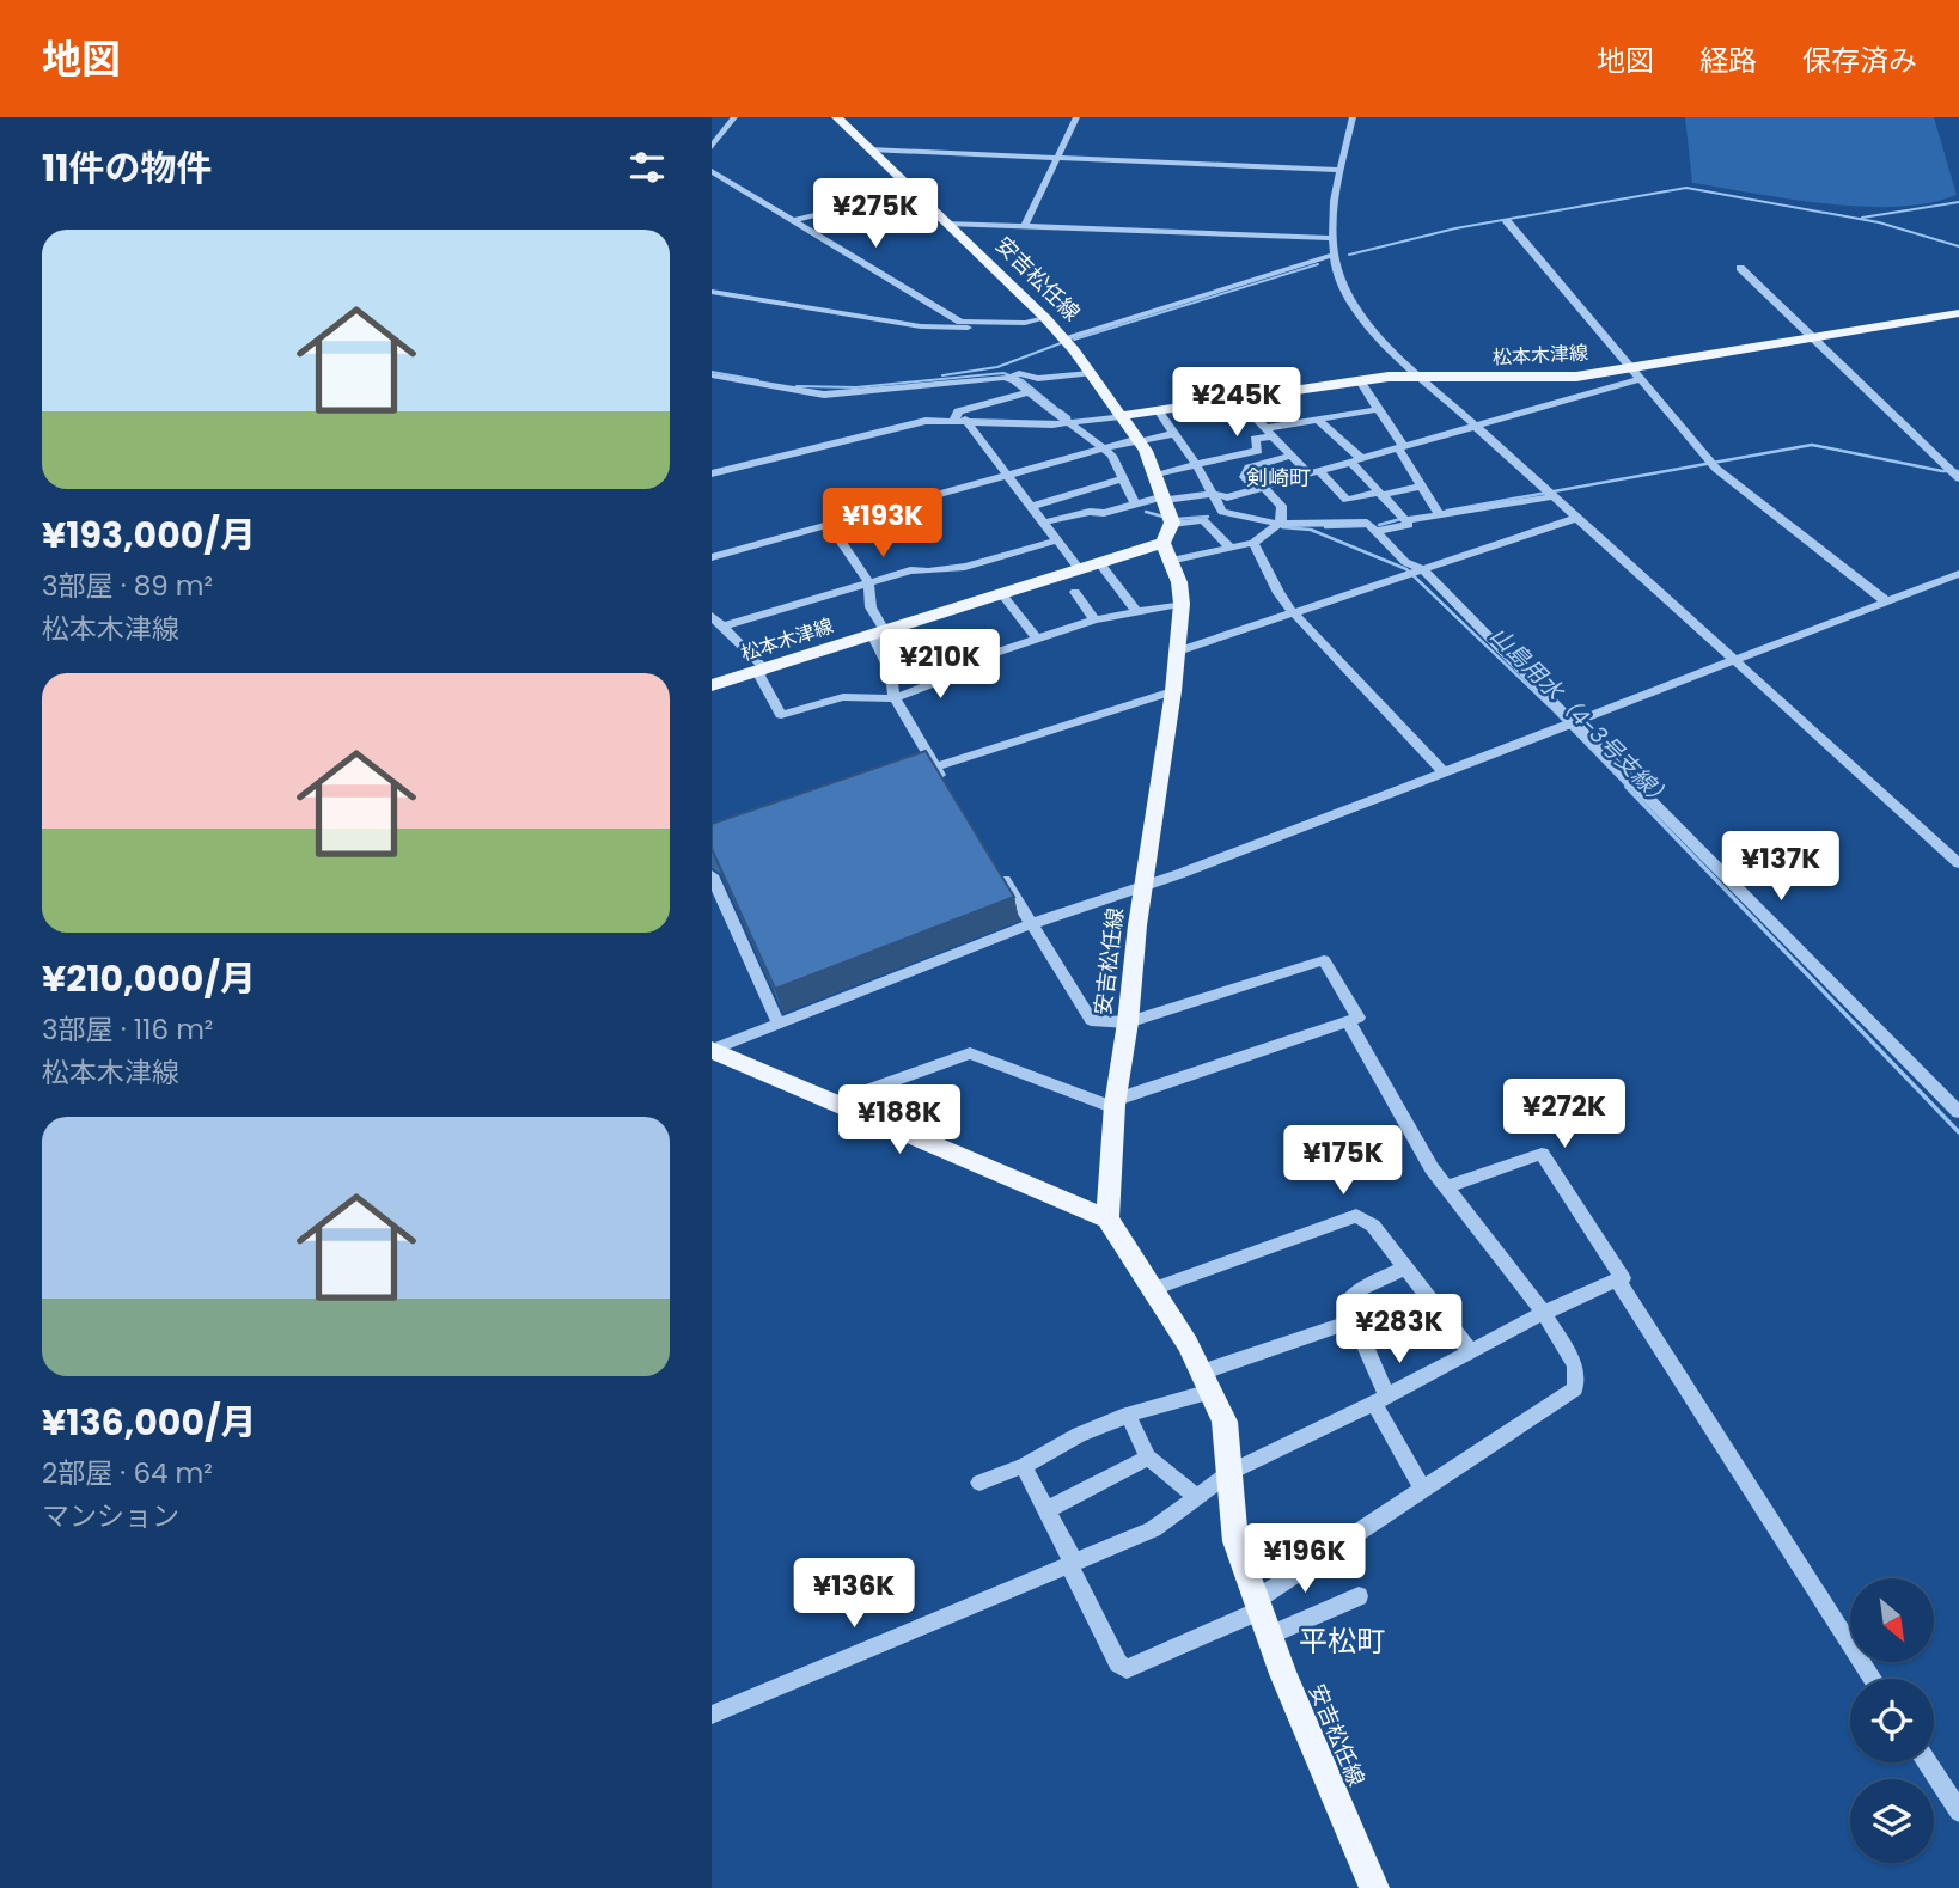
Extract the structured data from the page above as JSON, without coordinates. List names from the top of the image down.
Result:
{
  "streets": {
    "main road": ["安吉松任線", "松本木津線"]
  },
  "crossings": [
    ["安吉松任線", "松本木津線"]
  ],
  "districts": ["剣崎町", "平松町"],
  "water": ["山島用水（4-3号支線）"],
  "north": "bottom right",
  "page": {
    "header": "地図",
    "nav": ["地図", "経路", "保存済み"],
    "heading": "11件の物件",
    "price": [
      "¥275K",
      "¥245K",
      "¥193K",
      "¥210K",
      "¥137K",
      "¥272K",
      "¥188K",
      "¥175K",
      "¥283K",
      "¥196K",
      "¥136K"
    ],
    "list": [
      {
        "name": "¥193,000/月",
        "note": "3部屋 · 89 m² · 松本木津線"
      },
      {
        "name": "¥210,000/月",
        "note": "3部屋 · 116 m² · 松本木津線"
      },
      {
        "name": "¥136,000/月",
        "note": "2部屋 · 64 m² · マンション"
      }
    ]
  }
}
